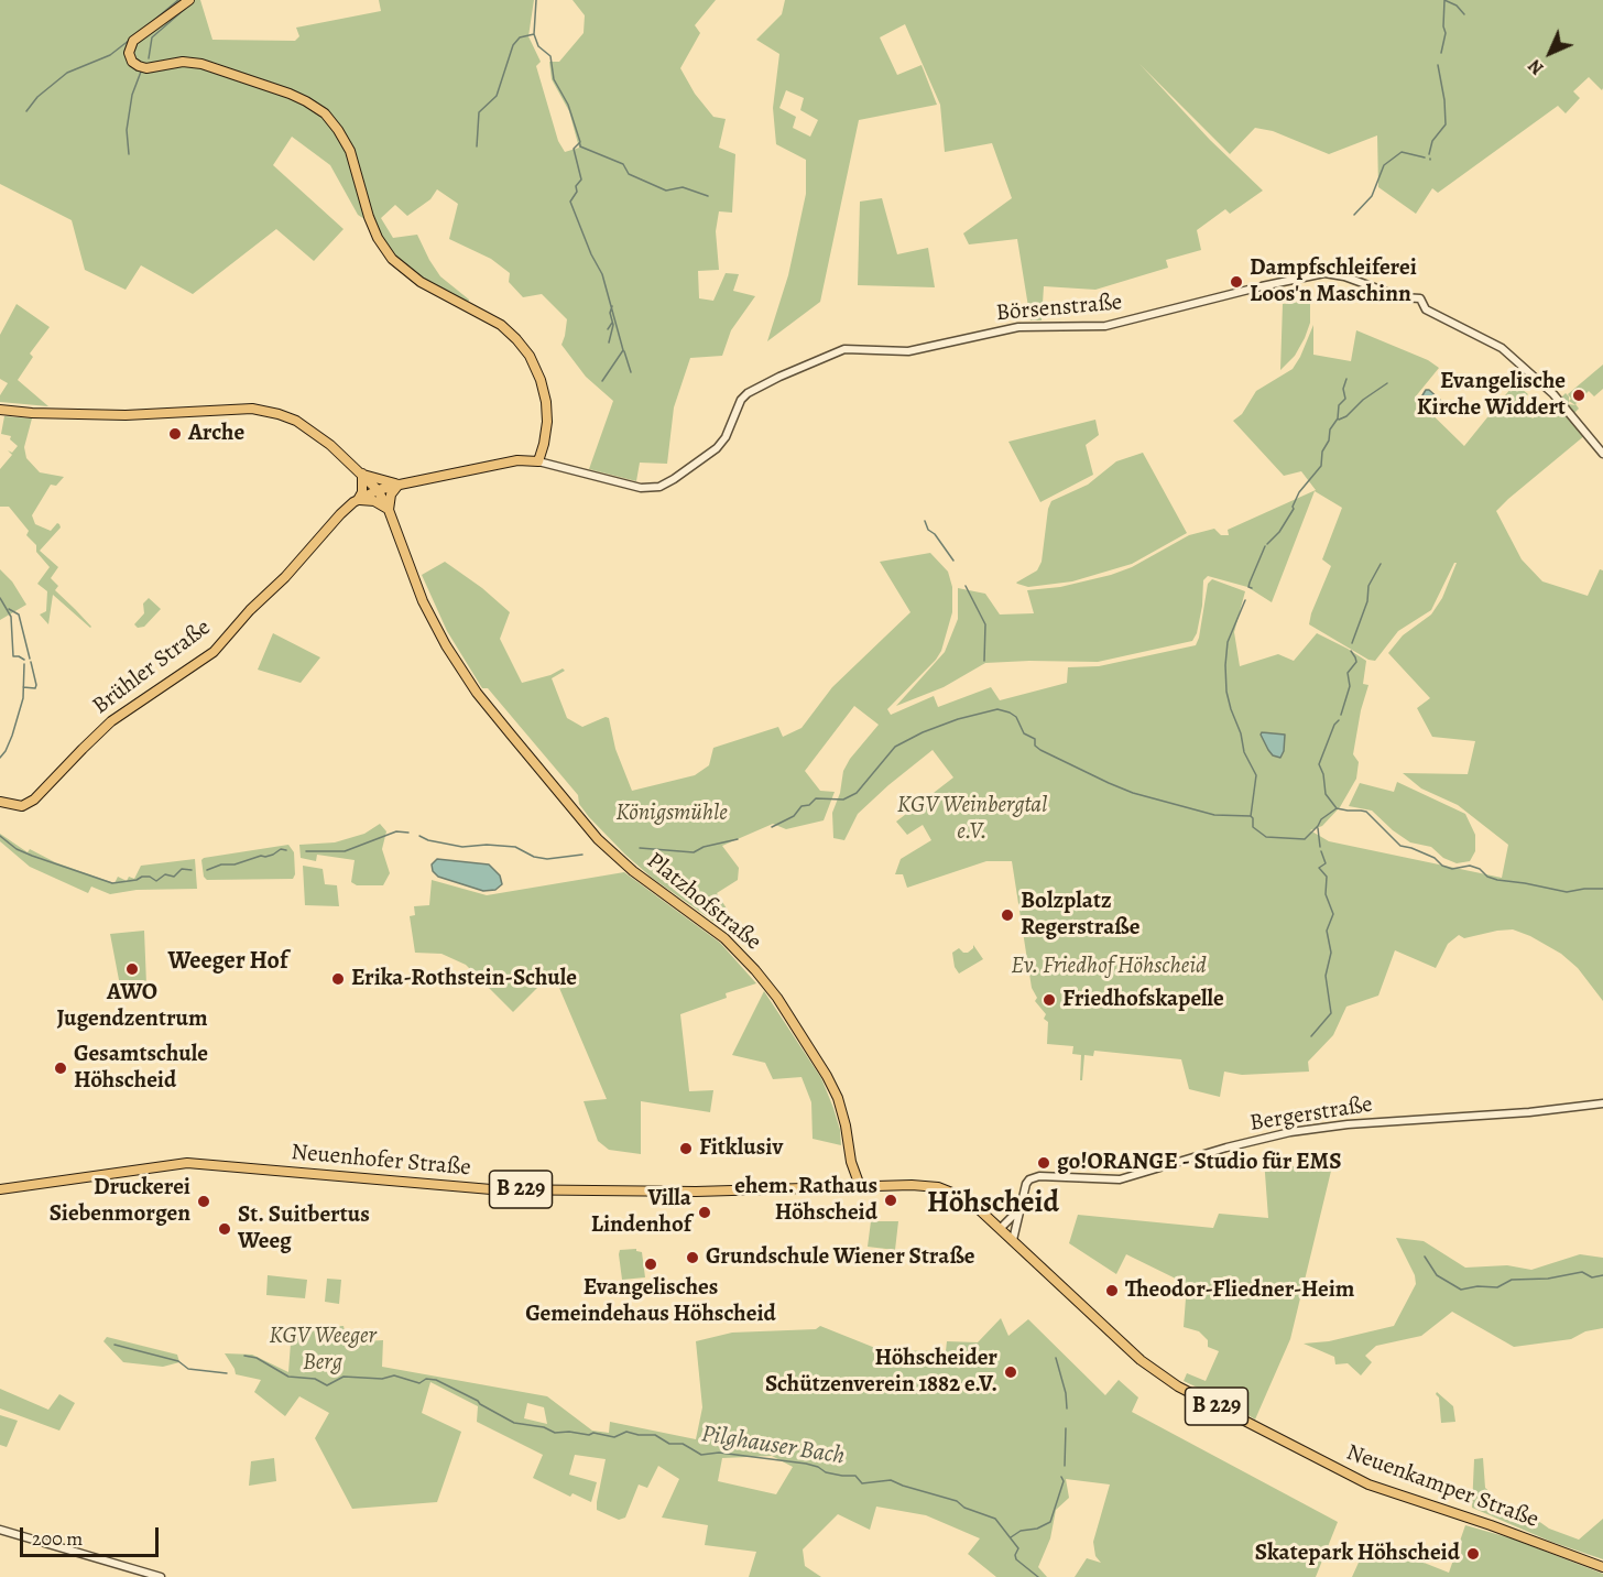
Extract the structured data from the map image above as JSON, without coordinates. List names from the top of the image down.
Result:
{
  "streets": {
    "main road": [
      "Brühler Straße",
      "Platzhofstraße",
      "Neuenhofer Straße",
      "B 229",
      "Neuenkamper Straße"
    ],
    "street": ["Börsenstraße", "Bergerstraße"]
  },
  "crossings": [
    ["Börsenstraße", "Brühler Straße"],
    ["Brühler Straße", "Platzhofstraße"],
    ["Platzhofstraße", "Neuenhofer Straße"],
    ["Neuenhofer Straße", "Neuenkamper Straße"]
  ],
  "districts": ["Weeger Hof", "Höhscheid"],
  "water": ["Pilghauser Bach"],
  "parks": [
    "KGV Weinbergtal e.V.",
    "Königsmühle",
    "Ev. Friedhof Höhscheid",
    "KGV Weeger Berg"
  ],
  "places": [
    "Dampfschleiferei Loos'n Maschinn",
    "Evangelische Kirche Widdert",
    "Arche",
    "Bolzplatz Regerstraße",
    "AWO Jugendzentrum",
    "Erika-Rothstein-Schule",
    "Friedhofskapelle",
    "Gesamtschule Höhscheid",
    "Fitklusiv",
    "go!ORANGE - Studio für EMS",
    "ehem. Rathaus Höhscheid",
    "Druckerei Siebenmorgen",
    "Villa Lindenhof",
    "St. Suitbertus Weeg",
    "Grundschule Wiener Straße",
    "Evangelisches Gemeindehaus Höhscheid",
    "Theodor-Fliedner-Heim",
    "Höhscheider Schützenverein 1882 e.V.",
    "Skatepark Höhscheid"
  ],
  "scale_bar": "200 m",
  "north": "bottom left"
}
